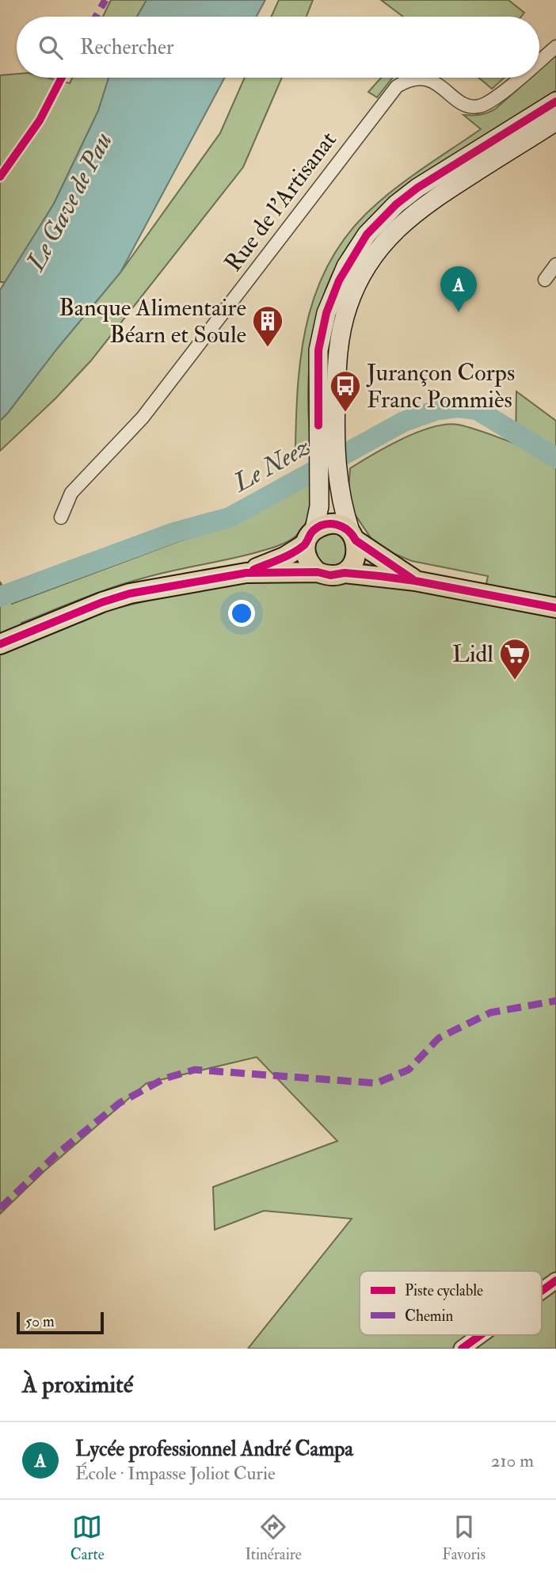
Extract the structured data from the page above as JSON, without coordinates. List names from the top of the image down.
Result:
{
  "streets": {
    "street": ["Rue de l'Artisanat"]
  },
  "water": ["Le Gave de Pau", "Le Neez"],
  "places": {
    "building": ["Banque Alimentaire Béarn et Soule"],
    "bus stop": ["Jurançon Corps Franc Pommiès"],
    "supermarket": ["Lidl"]
  },
  "legend": ["Piste cyclable", "Chemin"],
  "scale_bar": "50 m",
  "page": {
    "search": "Rechercher",
    "pins": "A",
    "scale": "50 m",
    "heading": "À proximité",
    "list": [
      {
        "mark": "A",
        "name": "Lycée professionnel André Campa",
        "note": "École · Impasse Joliot Curie",
        "value": "210 m"
      }
    ],
    "nav": ["Carte", "Itinéraire", "Favoris"]
  }
}
